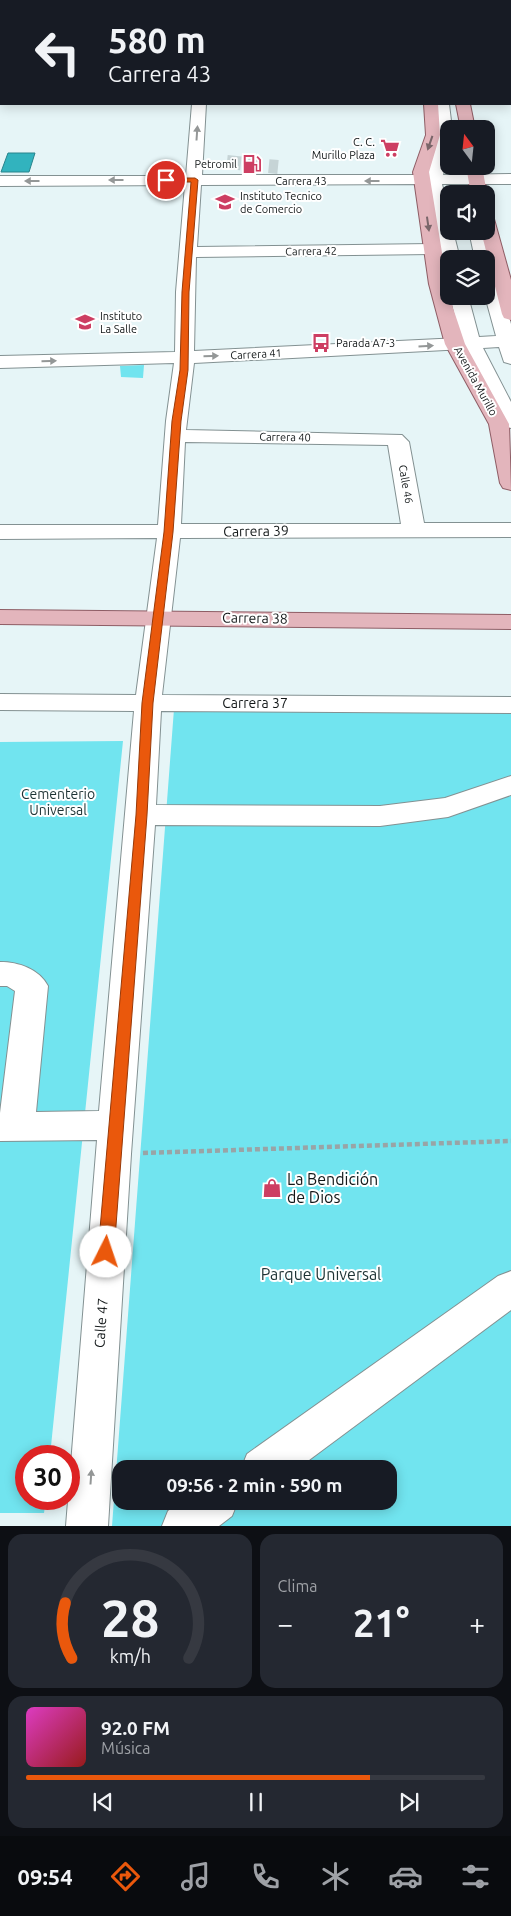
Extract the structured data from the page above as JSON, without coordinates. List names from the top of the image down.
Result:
{
  "streets": {
    "main road": ["Avenida Murillo", "Carrera 38"],
    "street": [
      "Carrera 43",
      "Carrera 42",
      "Carrera 41",
      "Carrera 40",
      "Calle 46",
      "Carrera 39",
      "Carrera 37",
      "Calle 47"
    ]
  },
  "crossings": [
    ["Carrera 43", "Avenida Murillo"],
    ["Carrera 43", "Calle 47"],
    ["Carrera 42", "Avenida Murillo"],
    ["Carrera 42", "Calle 47"],
    ["Carrera 41", "Avenida Murillo"],
    ["Carrera 41", "Calle 47"],
    ["Carrera 40", "Calle 46"],
    ["Carrera 40", "Calle 47"],
    ["Calle 46", "Carrera 39"],
    ["Carrera 39", "Calle 47"],
    ["Carrera 38", "Calle 47"],
    ["Carrera 37", "Calle 47"]
  ],
  "one_way": ["Carrera 43", "Carrera 41", "Avenida Murillo"],
  "parks": ["Cementerio Universal", "Parque Universal"],
  "places": {
    "supermarket": ["C. C. Murillo Plaza"],
    "fuel station": ["Petromil"],
    "school or university": ["Instituto Tecnico de Comercio", "Instituto La Salle"],
    "bus stop": ["Parada A7-3"],
    "shop": ["La Bendición de Dios"]
  },
  "north": "top",
  "page": {
    "turn": ["580 m", "Carrera 43"],
    "limit": "30",
    "trip": "09:56 · 2 min · 590 m",
    "tile": "Clima",
    "heat": ["−", "21°", "+"],
    "song": ["92.0 FM", "Música"],
    "tabs": "09:54",
    "gauge": ["28", "km/h"]
  }
}
